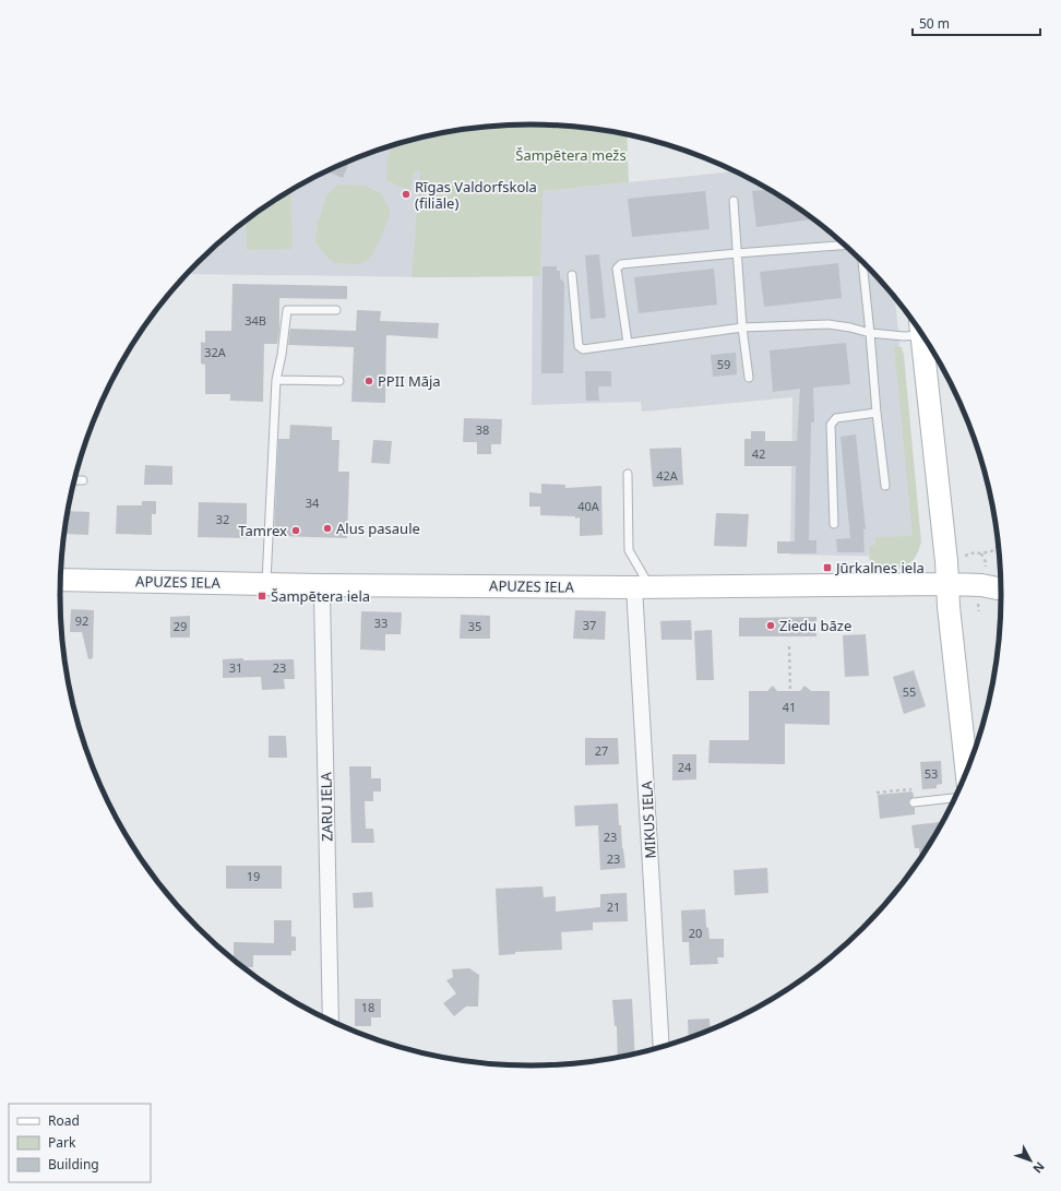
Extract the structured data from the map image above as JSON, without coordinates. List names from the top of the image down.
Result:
{
  "streets": {
    "street": ["APUZES IELA", "ZARU IELA", "MIKUS IELA"]
  },
  "crossings": [
    ["APUZES IELA", "ZARU IELA"],
    ["APUZES IELA", "MIKUS IELA"]
  ],
  "parks": ["Šampētera mežs"],
  "places": {
    "other": [
      "Rīgas Valdorfskola (filiāle)",
      "PPII Māja",
      "Alus pasaule",
      "Tamrex",
      "Ziedu bāze"
    ],
    "transit": ["Jūrkalnes iela", "Šampētera iela"]
  },
  "house_numbers": [
    "34B",
    "32A",
    "59",
    "38",
    "42",
    "42A",
    "34",
    "40A",
    "32",
    "92",
    "33",
    "37",
    "29",
    "35",
    "31",
    "23",
    "55",
    "41",
    "27",
    "24",
    "53",
    "23",
    "23",
    "19",
    "21",
    "20",
    "18"
  ],
  "legend": ["Road", "Park", "Building"],
  "scale_bar": "50 m",
  "north": "bottom right"
}
